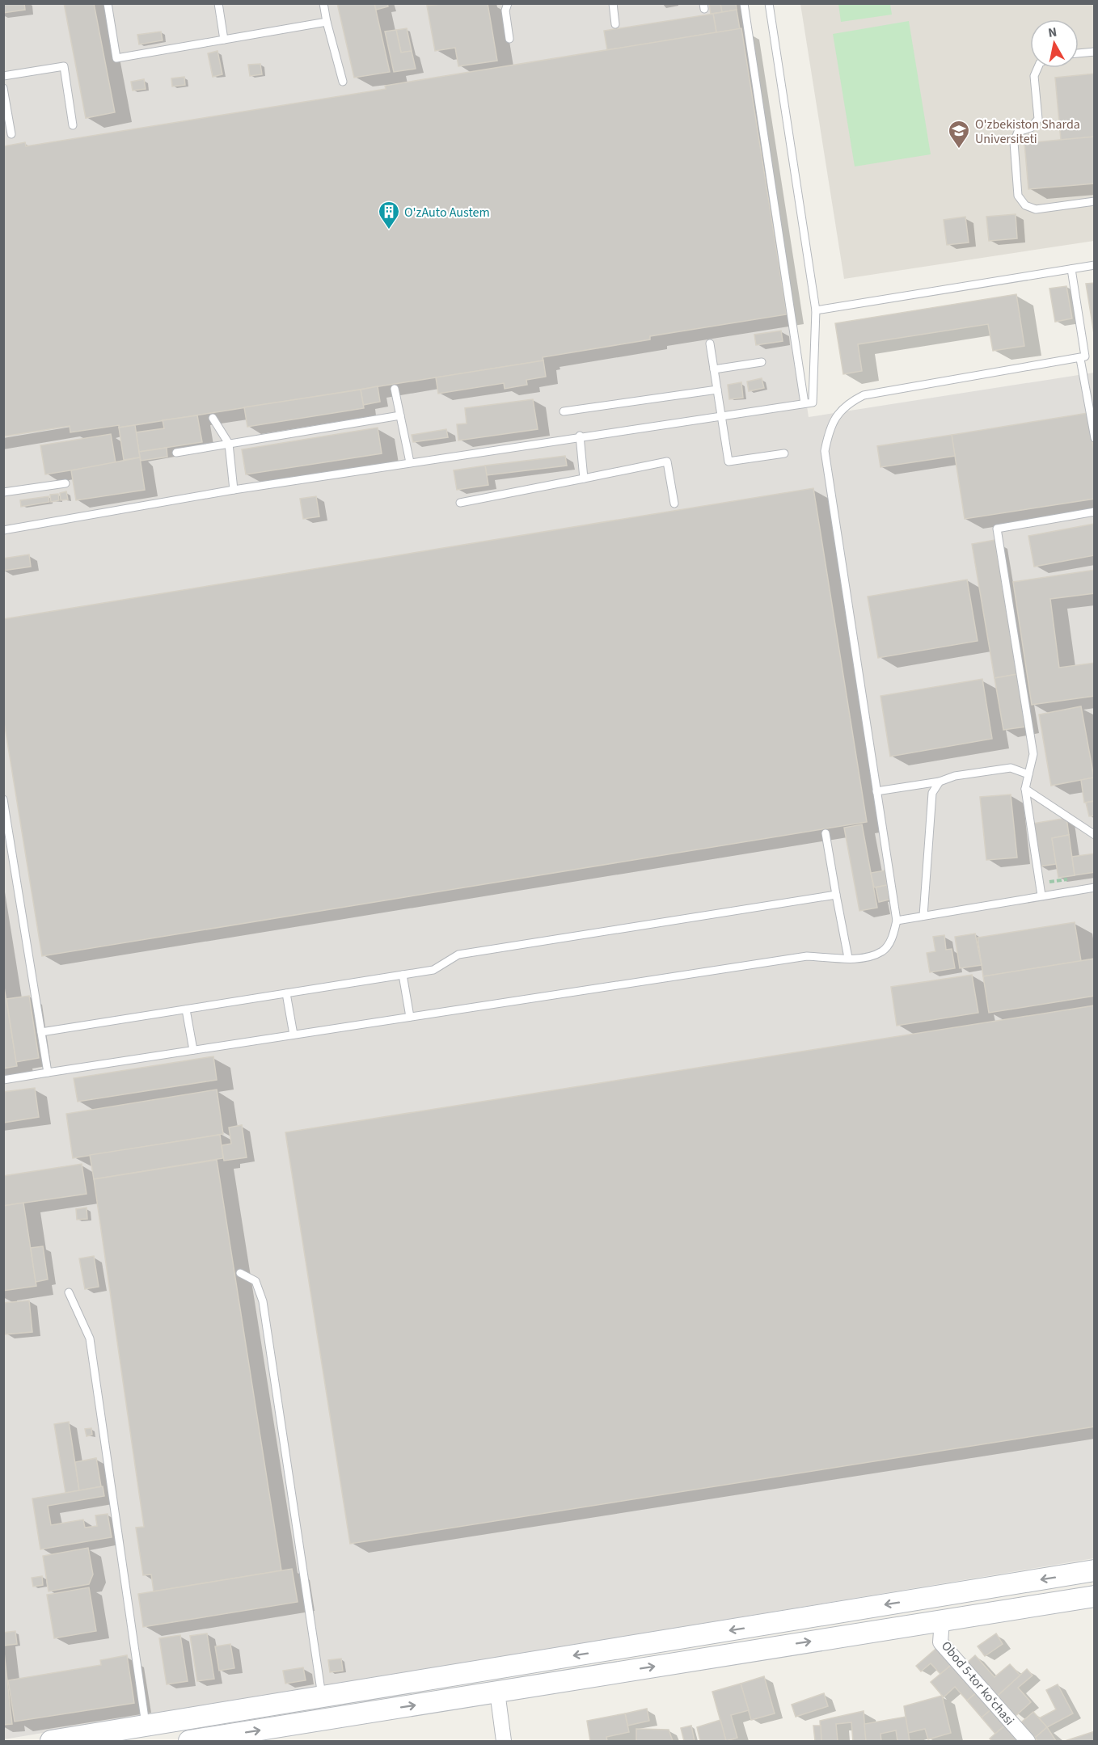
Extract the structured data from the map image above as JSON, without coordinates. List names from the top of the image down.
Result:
{
  "streets": {
    "street": ["Obod 5-tor koʻchasi"]
  },
  "places": {
    "school or university": ["O'zbekiston Sharda Universiteti"],
    "building": ["O'zAuto Austem"]
  },
  "north": "top"
}
